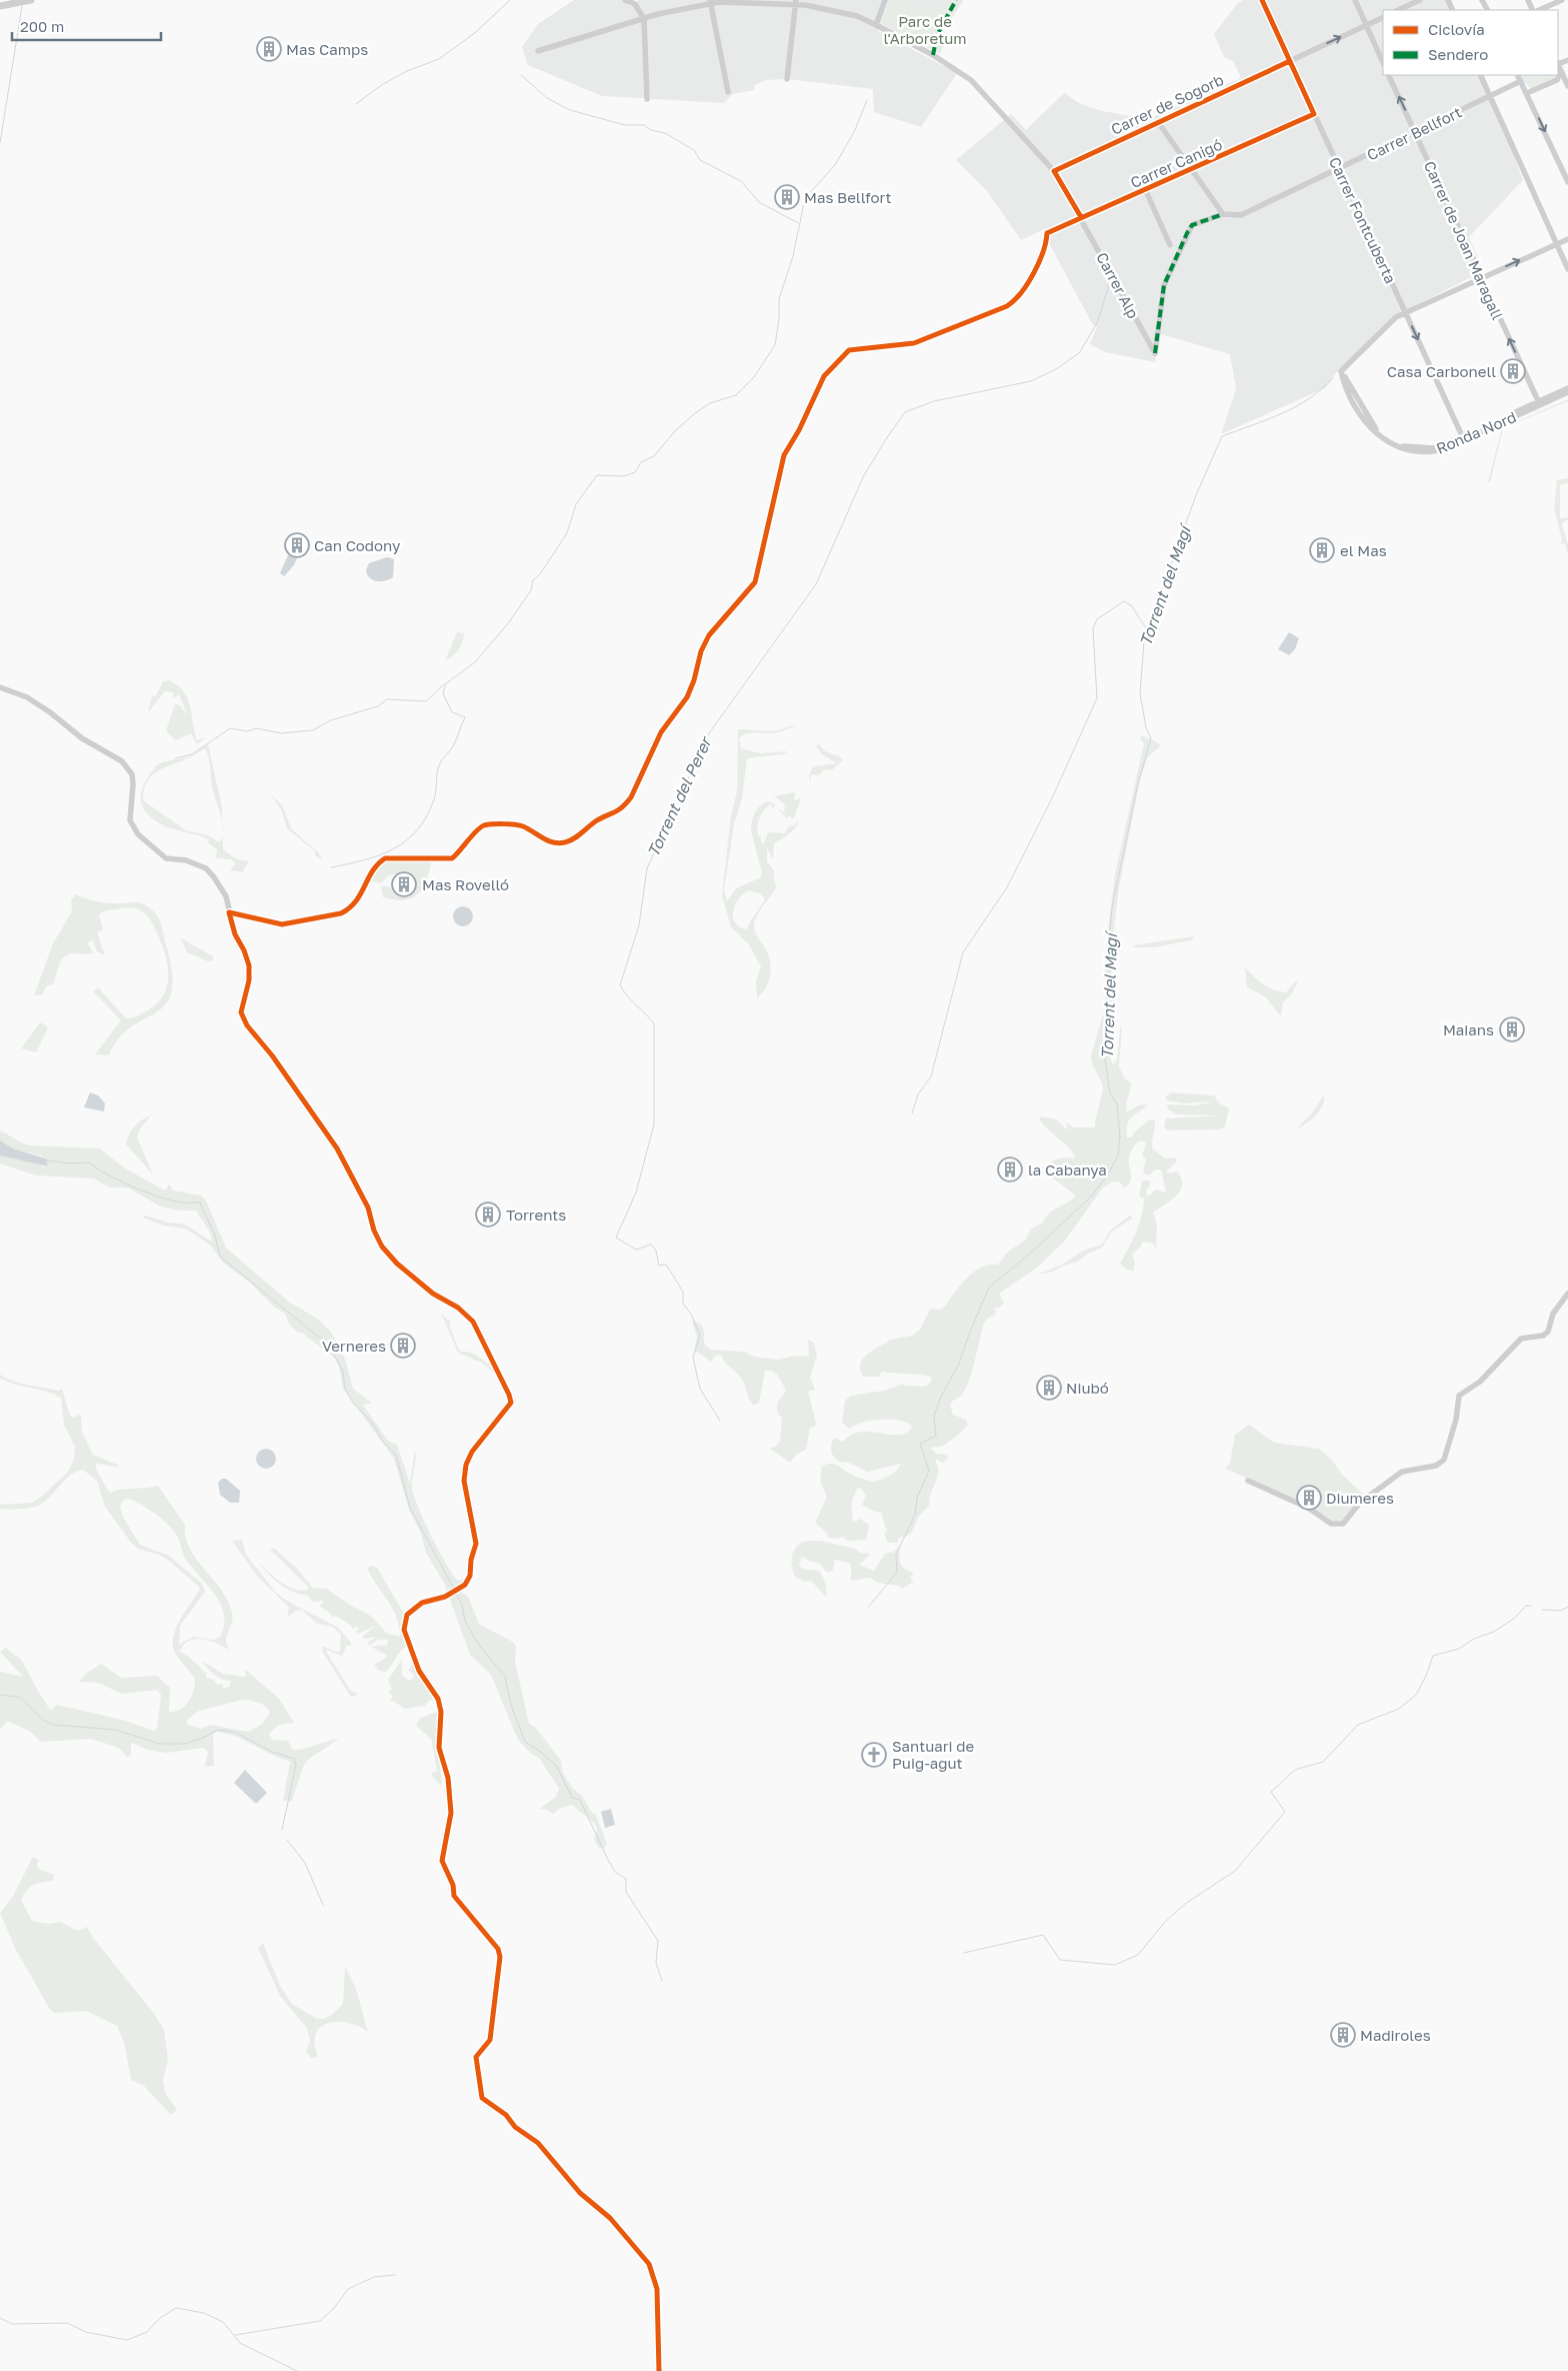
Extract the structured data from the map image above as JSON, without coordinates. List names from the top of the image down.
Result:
{
  "streets": {
    "street": [
      "Carrer de Sogorb",
      "Carrer Bellfort",
      "Carrer Canigó",
      "Carrer Fontcuberta",
      "Carrer de Joan Maragall",
      "Carrer Alp",
      "Ronda Nord"
    ]
  },
  "crossings": [
    ["Carrer de Sogorb", "Carrer Fontcuberta"],
    ["Carrer de Sogorb", "Carrer Alp"],
    ["Carrer Bellfort", "Carrer Fontcuberta"],
    ["Carrer Bellfort", "Carrer de Joan Maragall"],
    ["Carrer Bellfort", "Carrer Alp"],
    ["Carrer Canigó", "Carrer Fontcuberta"],
    ["Carrer Canigó", "Carrer Alp"],
    ["Carrer Fontcuberta", "Ronda Nord"],
    ["Carrer de Joan Maragall", "Ronda Nord"]
  ],
  "one_way": ["Carrer de Joan Maragall"],
  "water": ["Torrent del Magí", "Torrent del Perer"],
  "parks": ["Parc de l'Arboretum"],
  "places": {
    "building": [
      "Mas Camps",
      "Mas Bellfort",
      "Casa Carbonell",
      "Can Codony",
      "el Mas",
      "Mas Rovelló",
      "Maians",
      "la Cabanya",
      "Torrents",
      "Verneres",
      "Niubó",
      "Diumeres",
      "Madiroles"
    ],
    "church": ["Santuari de Puig-agut"]
  },
  "legend": ["Ciclovía", "Sendero"],
  "scale_bar": "200 m"
}
